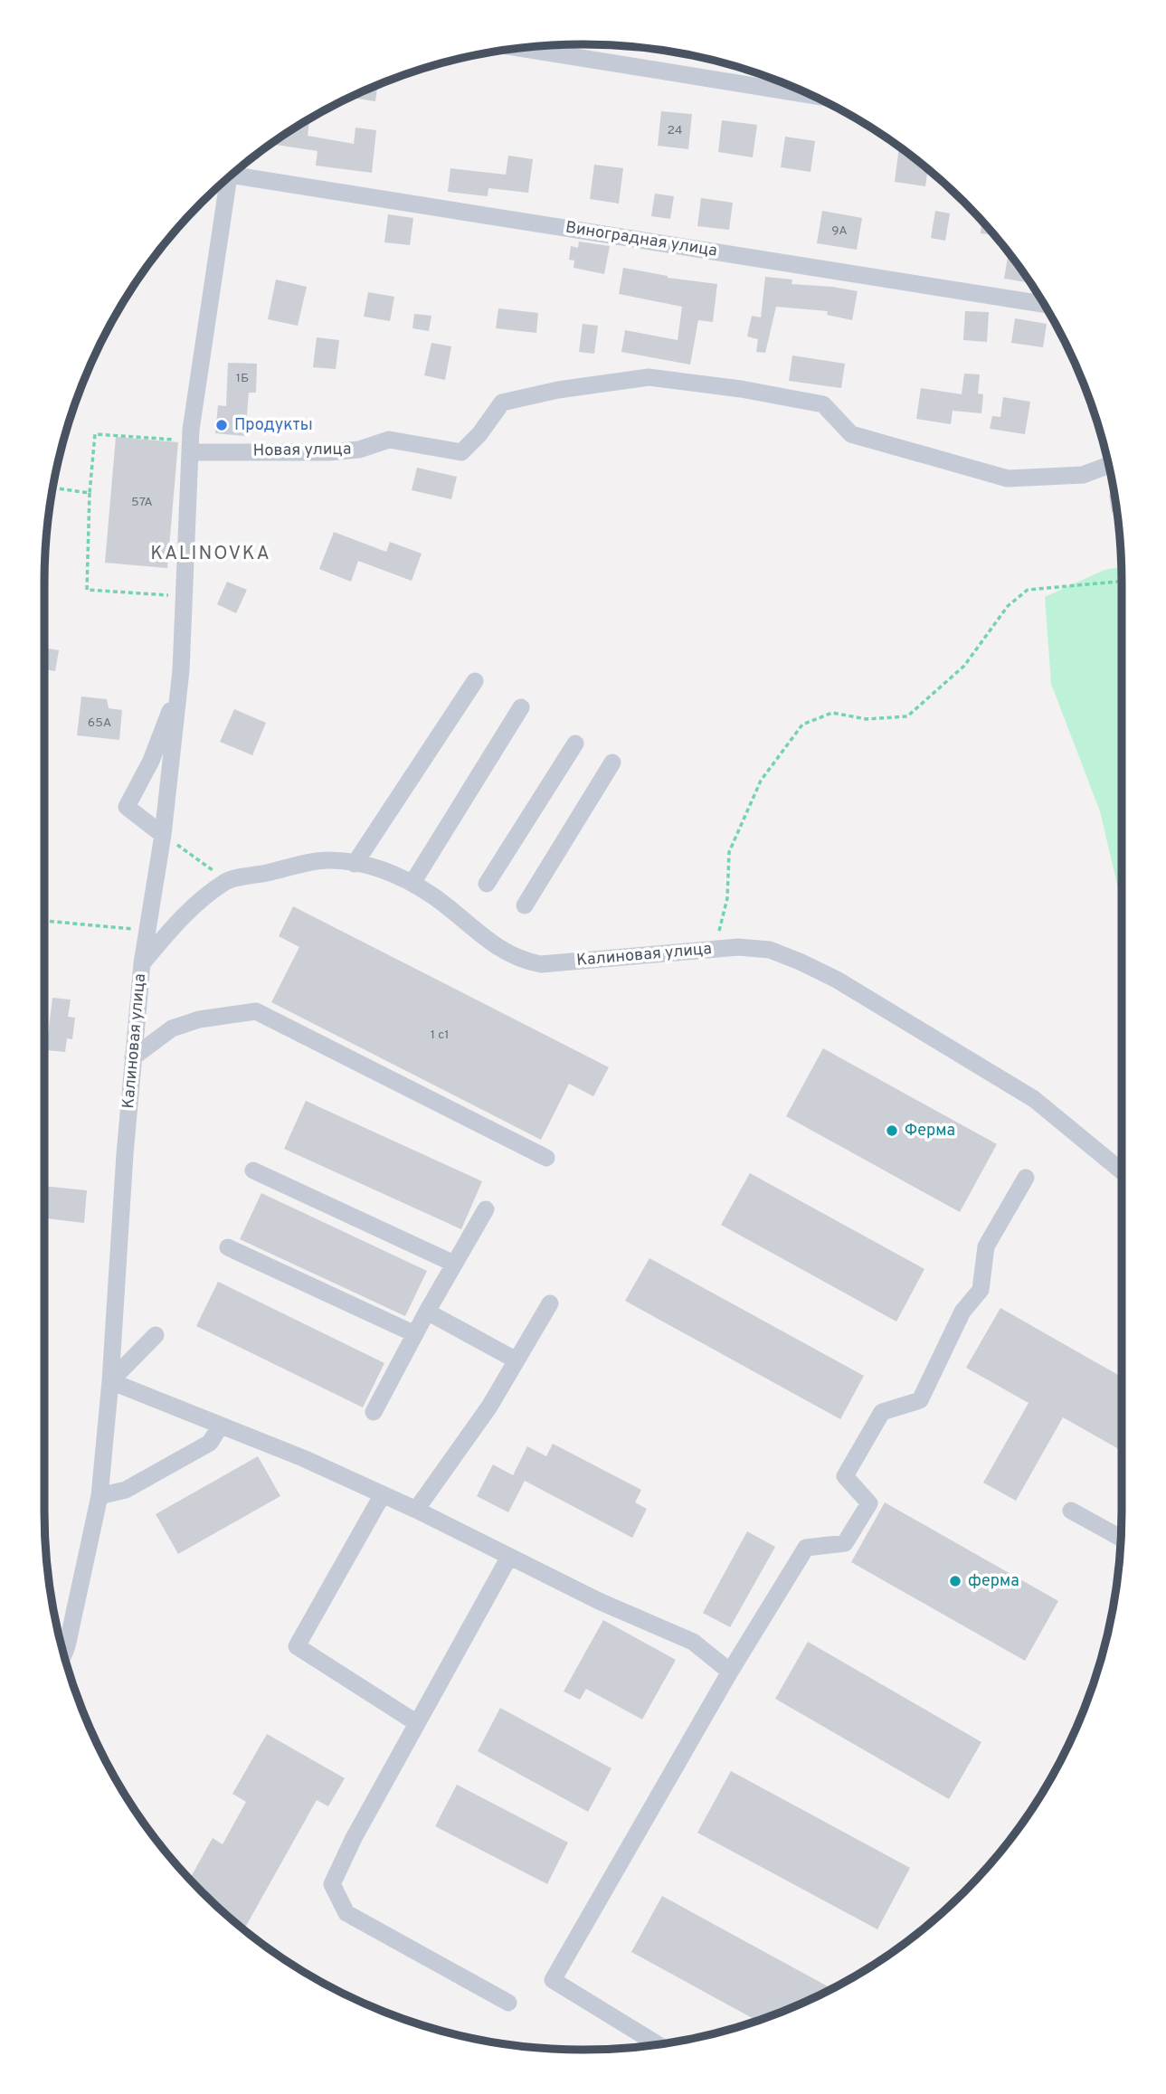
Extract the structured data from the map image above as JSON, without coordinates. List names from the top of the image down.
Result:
{
  "streets": {
    "street": ["Виноградная улица", "Новая улица", "Калиновая улица"]
  },
  "districts": ["KALINOVKA"],
  "places": ["Продукты", "Ферма", "ферма"],
  "house_numbers": [
    "24",
    "9А",
    "1Б",
    "57А",
    "65А",
    "1 с1"
  ]
}
